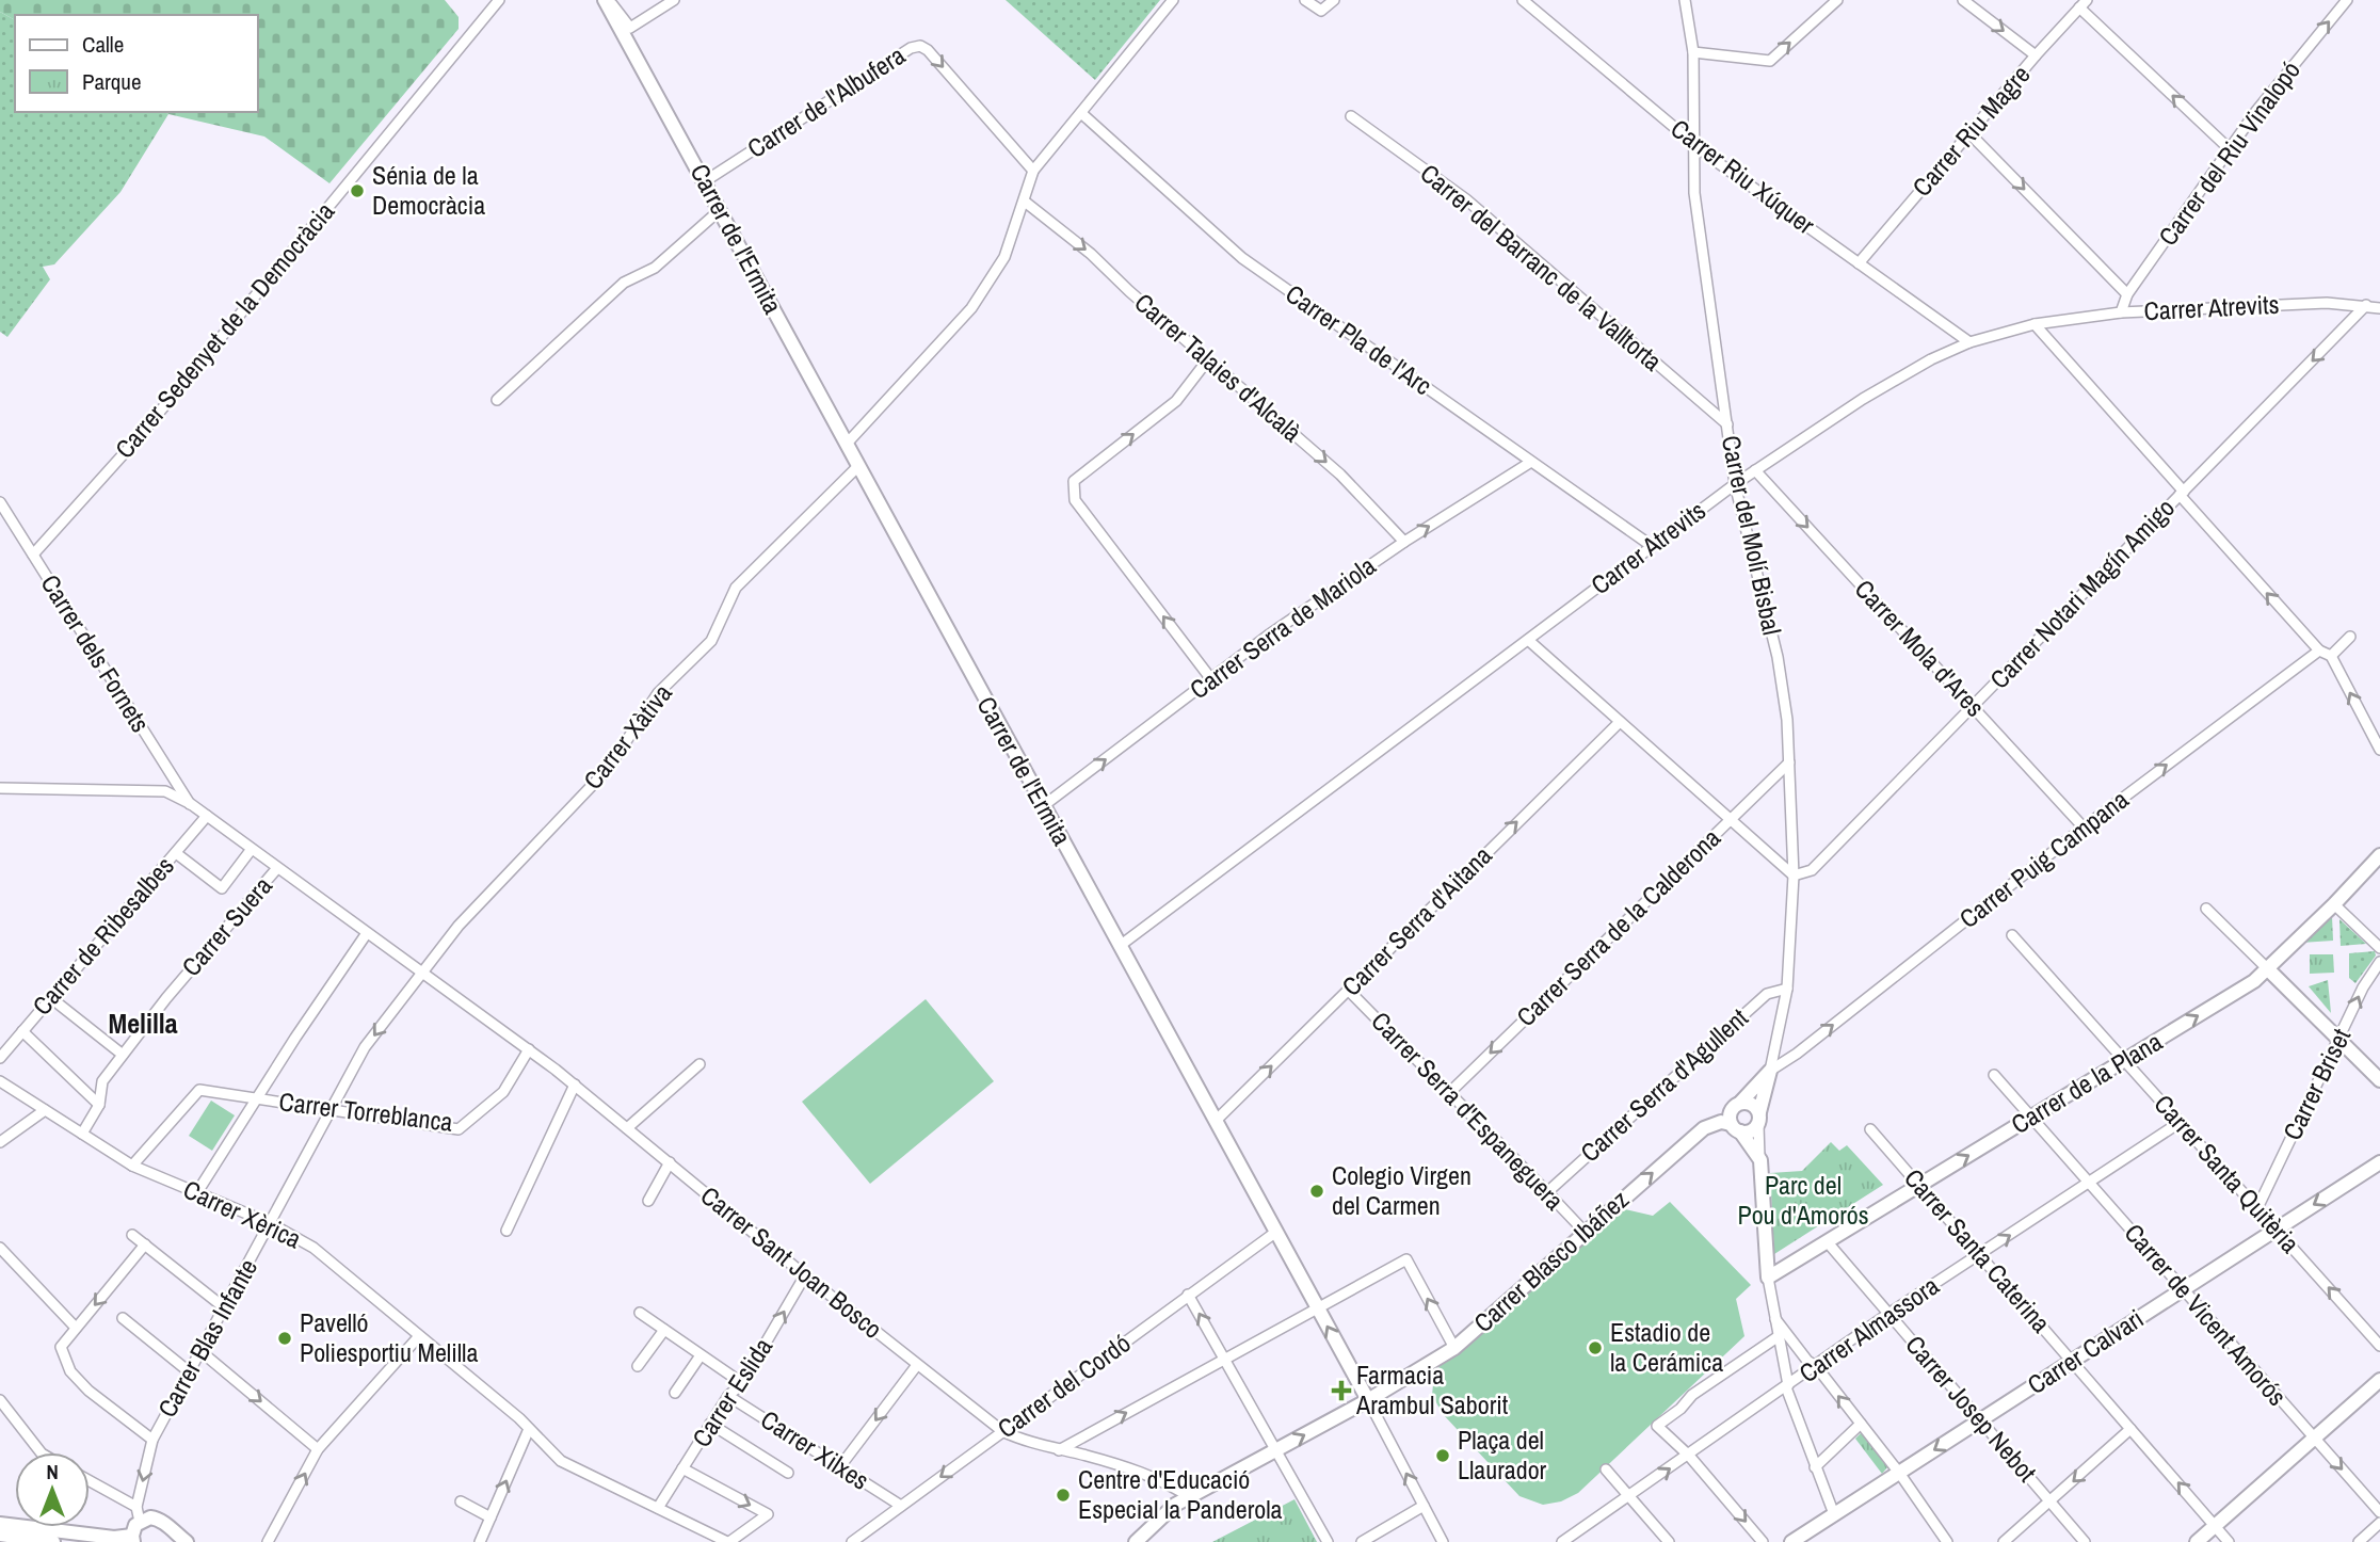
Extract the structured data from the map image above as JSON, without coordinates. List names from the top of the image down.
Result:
{
  "streets": {
    "street": [
      "Carrer de l'Albufera",
      "Carrer Riu Magre",
      "Carrer del Riu Vinalopó",
      "Carrer Riu Xúquer",
      "Carrer de l'Ermita",
      "Carrer del Barranc de la Valltorta",
      "Carrer Atrevits",
      "Carrer Sedenyet de la Democràcia",
      "Carrer Pla de l'Arc",
      "Carrer Talaies d'Alcalà",
      "Carrer del Molí Bisbal",
      "Carrer Notari Magín Amigo",
      "Carrer Serra de Mariola",
      "Carrer Mola d'Ares",
      "Carrer dels Fornets",
      "Carrer Xàtiva",
      "Carrer Puig Campana",
      "Carrer Serra d'Aitana",
      "Carrer Suera",
      "Carrer Serra de la Calderona",
      "Carrer de Ribesalbes",
      "Carrer de la Plana",
      "Carrer Briset",
      "Carrer Serra d'Agullent",
      "Carrer Serra d'Espaneguera",
      "Carrer Torreblanca",
      "Carrer Santa Quitèria",
      "Carrer Xèrica",
      "Carrer Santa Caterina",
      "Carrer Blasco Ibáñez",
      "Carrer Sant Joan Bosco",
      "Carrer de Vicent Amorós",
      "Carrer Almassora",
      "Carrer Blas Infante",
      "Carrer Calvari",
      "Carrer del Cordó",
      "Carrer Eslida",
      "Carrer Josep Nebot",
      "Carrer Xilxes"
    ]
  },
  "crossings": [
    ["Carrer de l'Albufera", "Carrer de l'Ermita"],
    ["Carrer Riu Magre", "Carrer Riu Xúquer"],
    ["Carrer del Riu Vinalopó", "Carrer Atrevits"],
    ["Carrer Riu Xúquer", "Carrer Atrevits"],
    ["Carrer Riu Xúquer", "Carrer del Molí Bisbal"],
    ["Carrer de l'Ermita", "Carrer Atrevits"],
    ["Carrer de l'Ermita", "Carrer Serra de Mariola"],
    ["Carrer de l'Ermita", "Carrer Xàtiva"],
    ["Carrer de l'Ermita", "Carrer Serra d'Aitana"],
    ["Carrer de l'Ermita", "Carrer Blasco Ibáñez"],
    ["Carrer de l'Ermita", "Carrer del Cordó"],
    ["Carrer del Barranc de la Valltorta", "Carrer del Molí Bisbal"],
    ["Carrer Atrevits", "Carrer Pla de l'Arc"],
    ["Carrer Atrevits", "Carrer del Molí Bisbal"],
    ["Carrer Atrevits", "Carrer Notari Magín Amigo"],
    ["Carrer Atrevits", "Carrer Mola d'Ares"],
    ["Carrer Sedenyet de la Democràcia", "Carrer dels Fornets"],
    ["Carrer Pla de l'Arc", "Carrer Serra de Mariola"],
    ["Carrer Talaies d'Alcalà", "Carrer Serra de Mariola"],
    ["Carrer del Molí Bisbal", "Carrer Notari Magín Amigo"],
    ["Carrer del Molí Bisbal", "Carrer Puig Campana"],
    ["Carrer del Molí Bisbal", "Carrer Serra de la Calderona"],
    ["Carrer del Molí Bisbal", "Carrer de la Plana"],
    ["Carrer del Molí Bisbal", "Carrer Serra d'Agullent"],
    ["Carrer del Molí Bisbal", "Carrer Blasco Ibáñez"],
    ["Carrer del Molí Bisbal", "Carrer Almassora"],
    ["Carrer del Molí Bisbal", "Carrer Calvari"],
    ["Carrer Notari Magín Amigo", "Carrer Mola d'Ares"],
    ["Carrer Mola d'Ares", "Carrer Puig Campana"],
    ["Carrer dels Fornets", "Carrer Sant Joan Bosco"],
    ["Carrer Xàtiva", "Carrer Sant Joan Bosco"],
    ["Carrer Xàtiva", "Carrer Blas Infante"],
    ["Carrer Serra d'Aitana", "Carrer Serra d'Espaneguera"],
    ["Carrer Suera", "Carrer Xèrica"],
    ["Carrer Suera", "Carrer Sant Joan Bosco"],
    ["Carrer Serra de la Calderona", "Carrer Serra d'Espaneguera"],
    ["Carrer de Ribesalbes", "Carrer Sant Joan Bosco"],
    ["Carrer de la Plana", "Carrer Santa Quitèria"],
    ["Carrer de la Plana", "Carrer Santa Caterina"],
    ["Carrer de la Plana", "Carrer de Vicent Amorós"],
    ["Carrer de la Plana", "Carrer Josep Nebot"],
    ["Carrer Briset", "Carrer Santa Quitèria"],
    ["Carrer Serra d'Agullent", "Carrer Serra d'Espaneguera"],
    ["Carrer Serra d'Espaneguera", "Carrer Blasco Ibáñez"],
    ["Carrer Torreblanca", "Carrer Xèrica"],
    ["Carrer Torreblanca", "Carrer Sant Joan Bosco"],
    ["Carrer Torreblanca", "Carrer Blas Infante"],
    ["Carrer Santa Quitèria", "Carrer Almassora"],
    ["Carrer Santa Quitèria", "Carrer Calvari"],
    ["Carrer Xèrica", "Carrer Blas Infante"],
    ["Carrer Xèrica", "Carrer Eslida"],
    ["Carrer Santa Caterina", "Carrer Almassora"],
    ["Carrer Santa Caterina", "Carrer Calvari"],
    ["Carrer Blasco Ibáñez", "Carrer Sant Joan Bosco"],
    ["Carrer Sant Joan Bosco", "Carrer Blas Infante"],
    ["Carrer Sant Joan Bosco", "Carrer del Cordó"],
    ["Carrer Sant Joan Bosco", "Carrer Eslida"],
    ["Carrer de Vicent Amorós", "Carrer Almassora"],
    ["Carrer de Vicent Amorós", "Carrer Calvari"],
    ["Carrer Almassora", "Carrer Josep Nebot"],
    ["Carrer Calvari", "Carrer Josep Nebot"],
    ["Carrer del Cordó", "Carrer Xilxes"],
    ["Carrer Eslida", "Carrer Xilxes"]
  ],
  "one_way": [
    "Carrer del Riu Vinalopó",
    "Carrer Talaies d'Alcalà",
    "Carrer Serra de Mariola",
    "Carrer Mola d'Ares",
    "Carrer Puig Campana",
    "Carrer Serra d'Aitana",
    "Carrer Serra de la Calderona",
    "Carrer de la Plana",
    "Carrer Eslida"
  ],
  "districts": ["Melilla"],
  "parks": ["Parc del Pou d'Amorós"],
  "places": {
    "other": [
      "Sénia de la Democràcia",
      "Colegio Virgen del Carmen",
      "Pavelló Poliesportiu Melilla",
      "Estadio de la Cerámica",
      "Plaça del Llaurador",
      "Centre d'Educació Especial la Panderola"
    ],
    "health": ["Farmacia Arambul Saborit"]
  },
  "legend": ["Calle", "Parque"],
  "north": "top"
}
